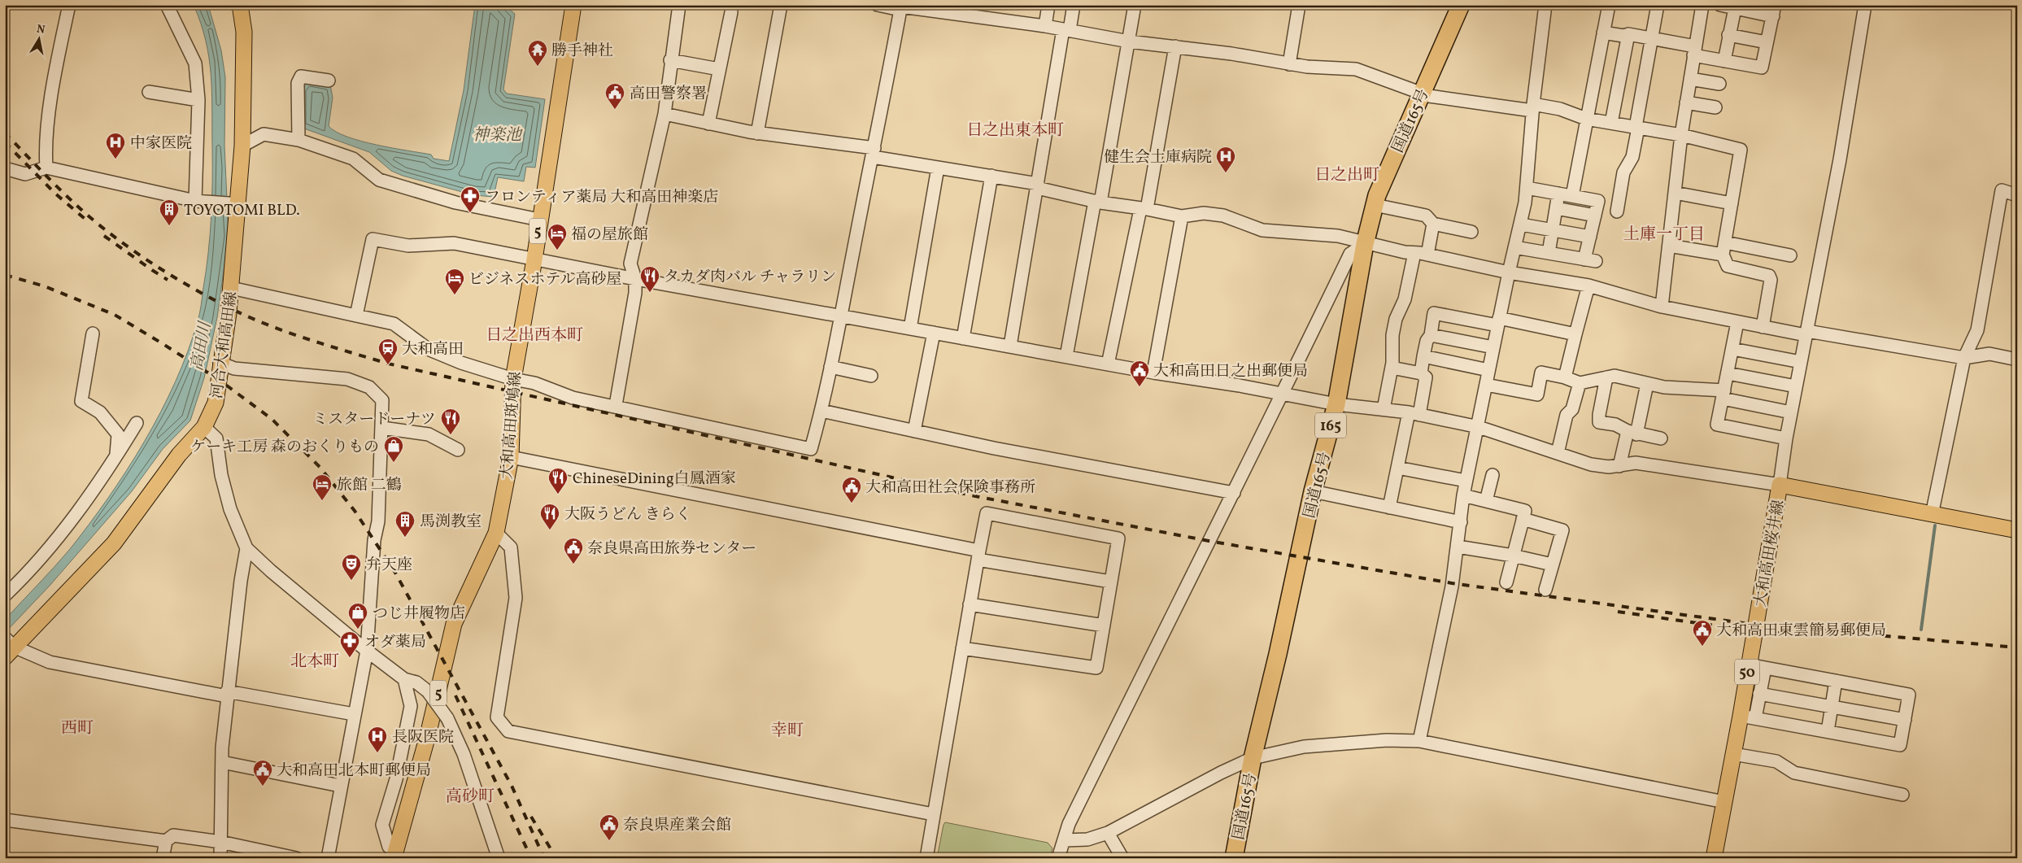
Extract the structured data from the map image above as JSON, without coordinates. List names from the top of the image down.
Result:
{
  "streets": {
    "highway": ["国道165号", "165"],
    "main road": [
      "5",
      "河合大和高田線",
      "大和高田斑鳩線",
      "大和高田桜井線",
      "50"
    ]
  },
  "districts": [
    "日之出東本町",
    "日之出町",
    "土庫一丁目",
    "日之出西本町",
    "北本町",
    "西町",
    "幸町",
    "高砂町"
  ],
  "water": ["神楽池", "高田川"],
  "places": {
    "temple": ["勝手神社"],
    "public building": [
      "高田警察署",
      "大和高田日之出郵便局",
      "大和高田社会保険事務所",
      "奈良県高田旅券センター",
      "大和高田東雲簡易郵便局",
      "大和高田北本町郵便局",
      "奈良県産業会館"
    ],
    "hospital": ["中家医院", "健生会土庫病院", "長阪医院"],
    "pharmacy": ["フロンティア薬局 大和高田神楽店", "オダ薬局"],
    "building": ["TOYOTOMI BLD.", "馬渕教室"],
    "hotel": ["福の屋旅館", "ビジネスホテル高砂屋", "旅館 二鶴"],
    "restaurant": [
      "タカダ肉バル チャラリン",
      "ミスタードーナツ",
      "ChineseDining白鳳酒家",
      "大阪うどん きらく"
    ],
    "station": ["大和高田"],
    "shop": ["ケーキ工房 森のおくりもの", "つじ井履物店"],
    "theatre": ["弁天座"]
  },
  "north": "top"
}
